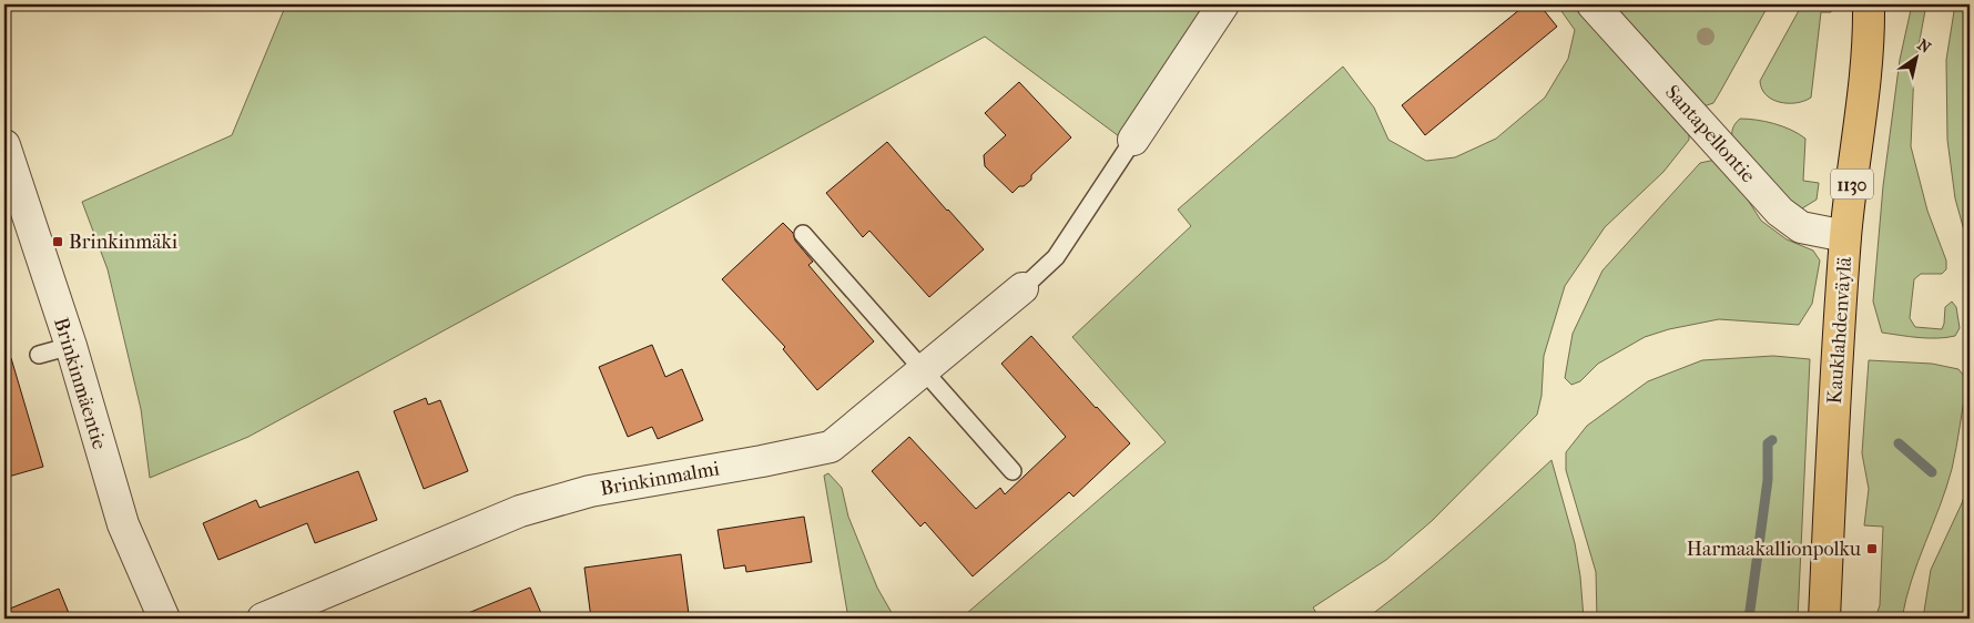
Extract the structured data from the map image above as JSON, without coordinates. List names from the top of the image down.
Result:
{
  "streets": {
    "main road": ["1130", "Kauklahdenväylä"],
    "street": ["Santapellontie", "Brinkinmäentie", "Brinkinmalmi"]
  },
  "crossings": [
    ["Santapellontie", "Kauklahdenväylä"]
  ],
  "places": {
    "transit": ["Brinkinmäki", "Harmaakallionpolku"]
  },
  "north": "top right"
}
